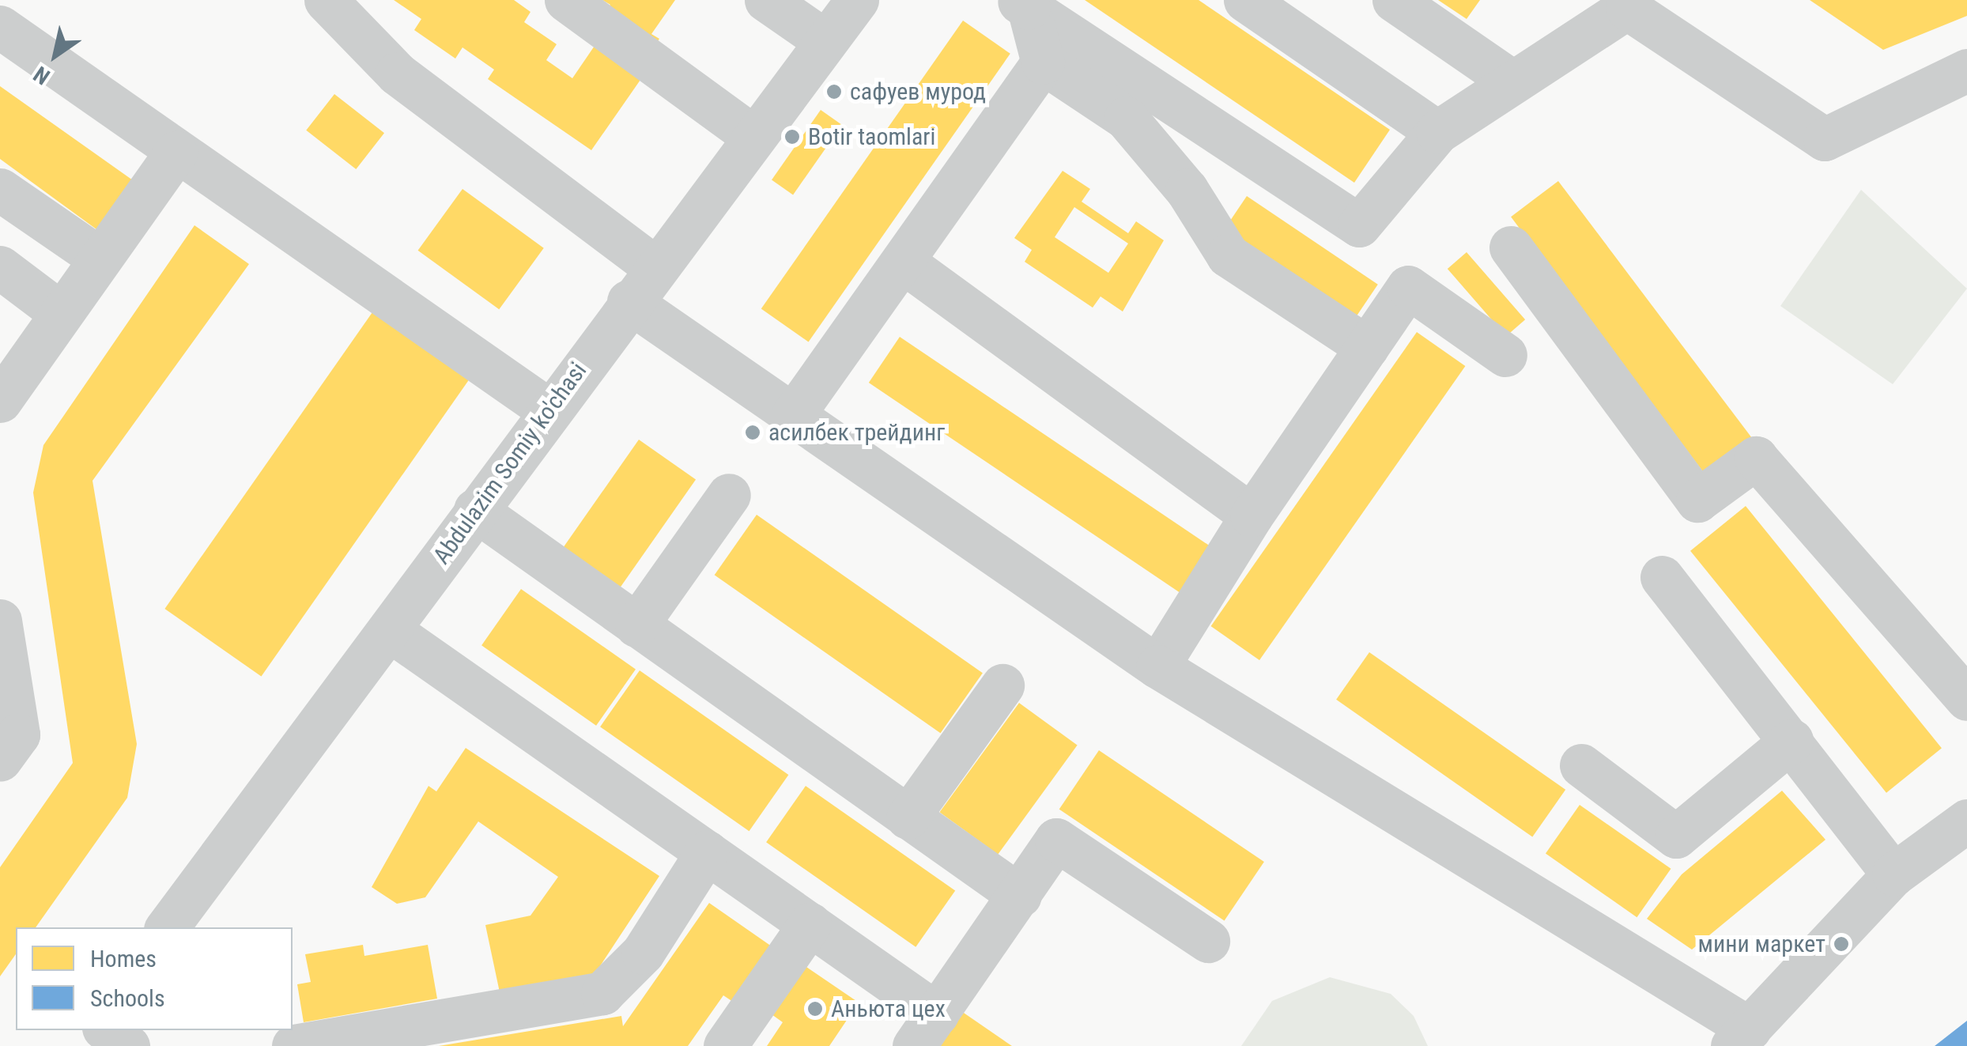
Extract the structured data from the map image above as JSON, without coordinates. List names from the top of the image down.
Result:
{
  "streets": {
    "street": ["Abdulazim Somiy ko'chasi"]
  },
  "places": [
    "сафуев мурод",
    "Botir taomlari",
    "асилбек трейдинг",
    "мини маркет",
    "Аньюта цех"
  ],
  "legend": ["Homes", "Schools"],
  "north": "bottom left"
}
